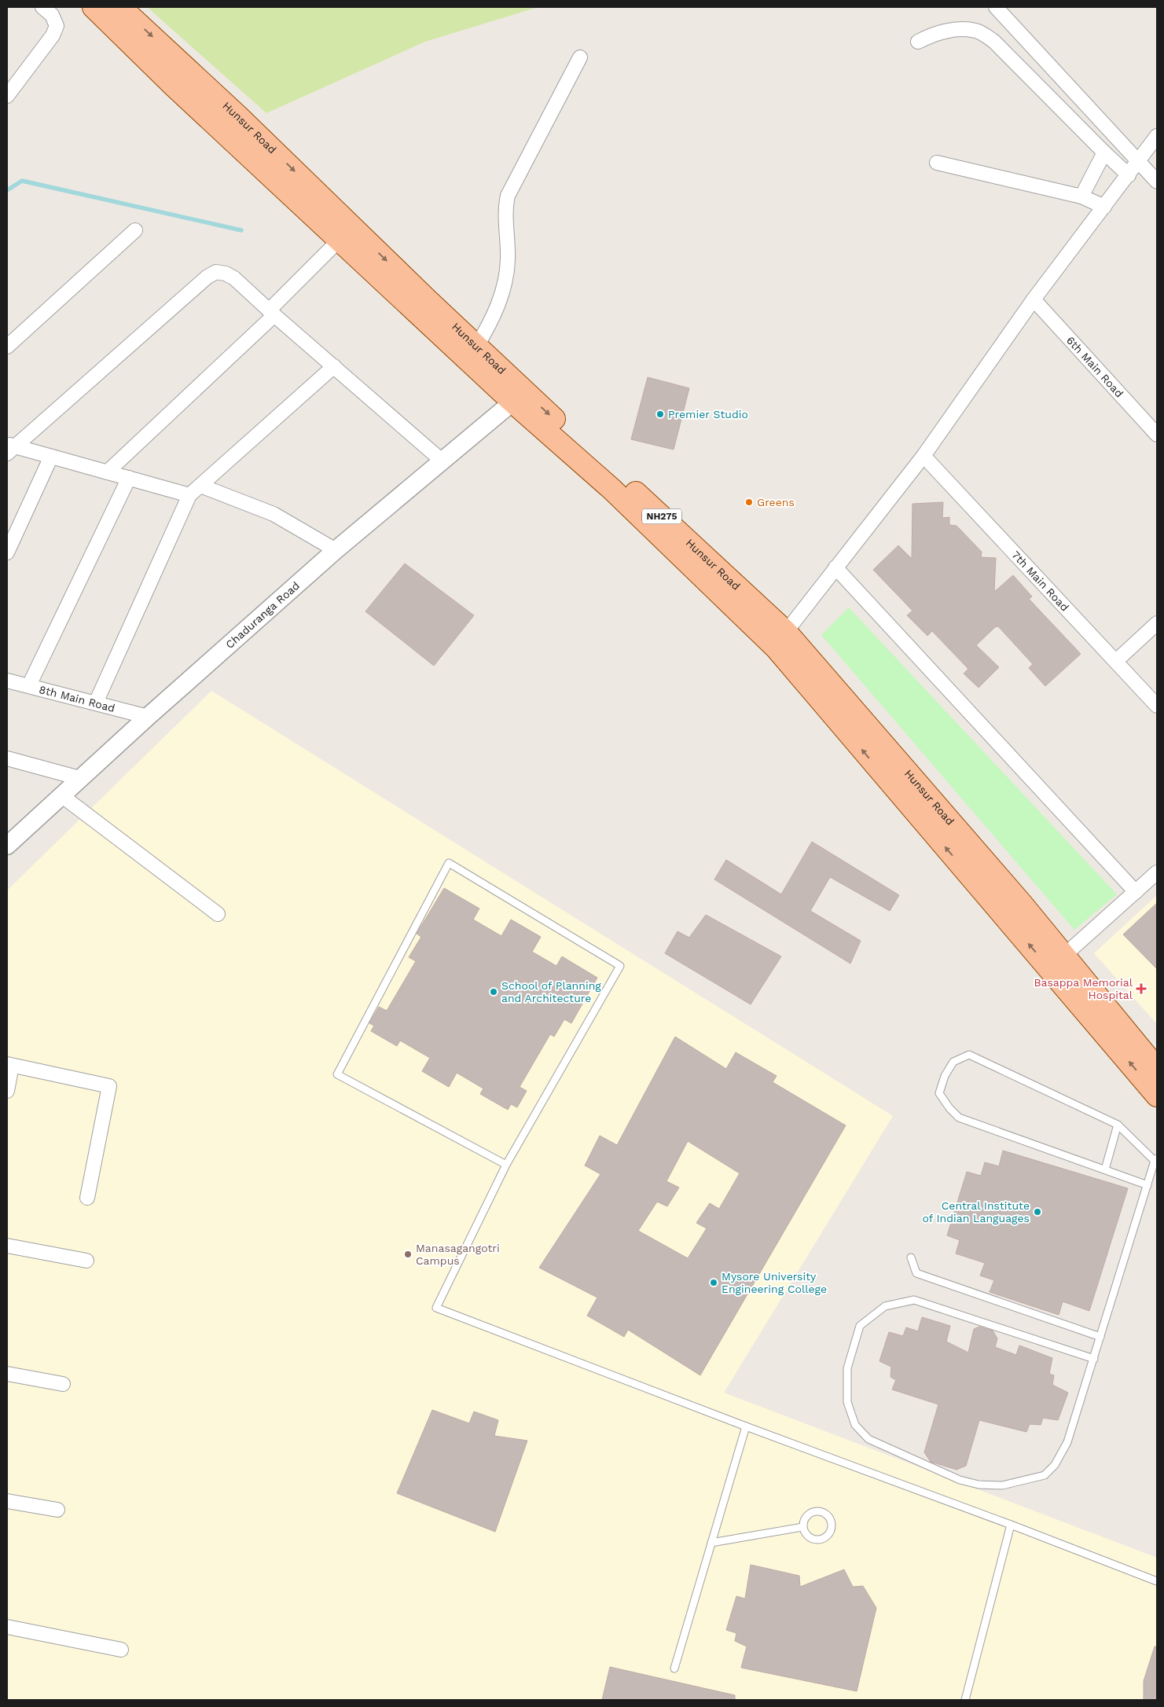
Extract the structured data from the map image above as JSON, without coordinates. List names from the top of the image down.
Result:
{
  "streets": {
    "main road": ["Hunsur Road", "NH275"],
    "street": [
      "6th Main Road",
      "7th Main Road",
      "Chaduranga Road",
      "8th Main Road"
    ]
  },
  "crossings": [
    ["Hunsur Road", "Chaduranga Road"],
    ["Chaduranga Road", "8th Main Road"]
  ],
  "places": {
    "other": [
      "Premier Studio",
      "Greens",
      "School of Planning and Architecture",
      "Central Institute of Indian Languages",
      "Manasagangotri Campus",
      "Mysore University Engineering College"
    ],
    "health": ["Basappa Memorial Hospital"]
  }
}
